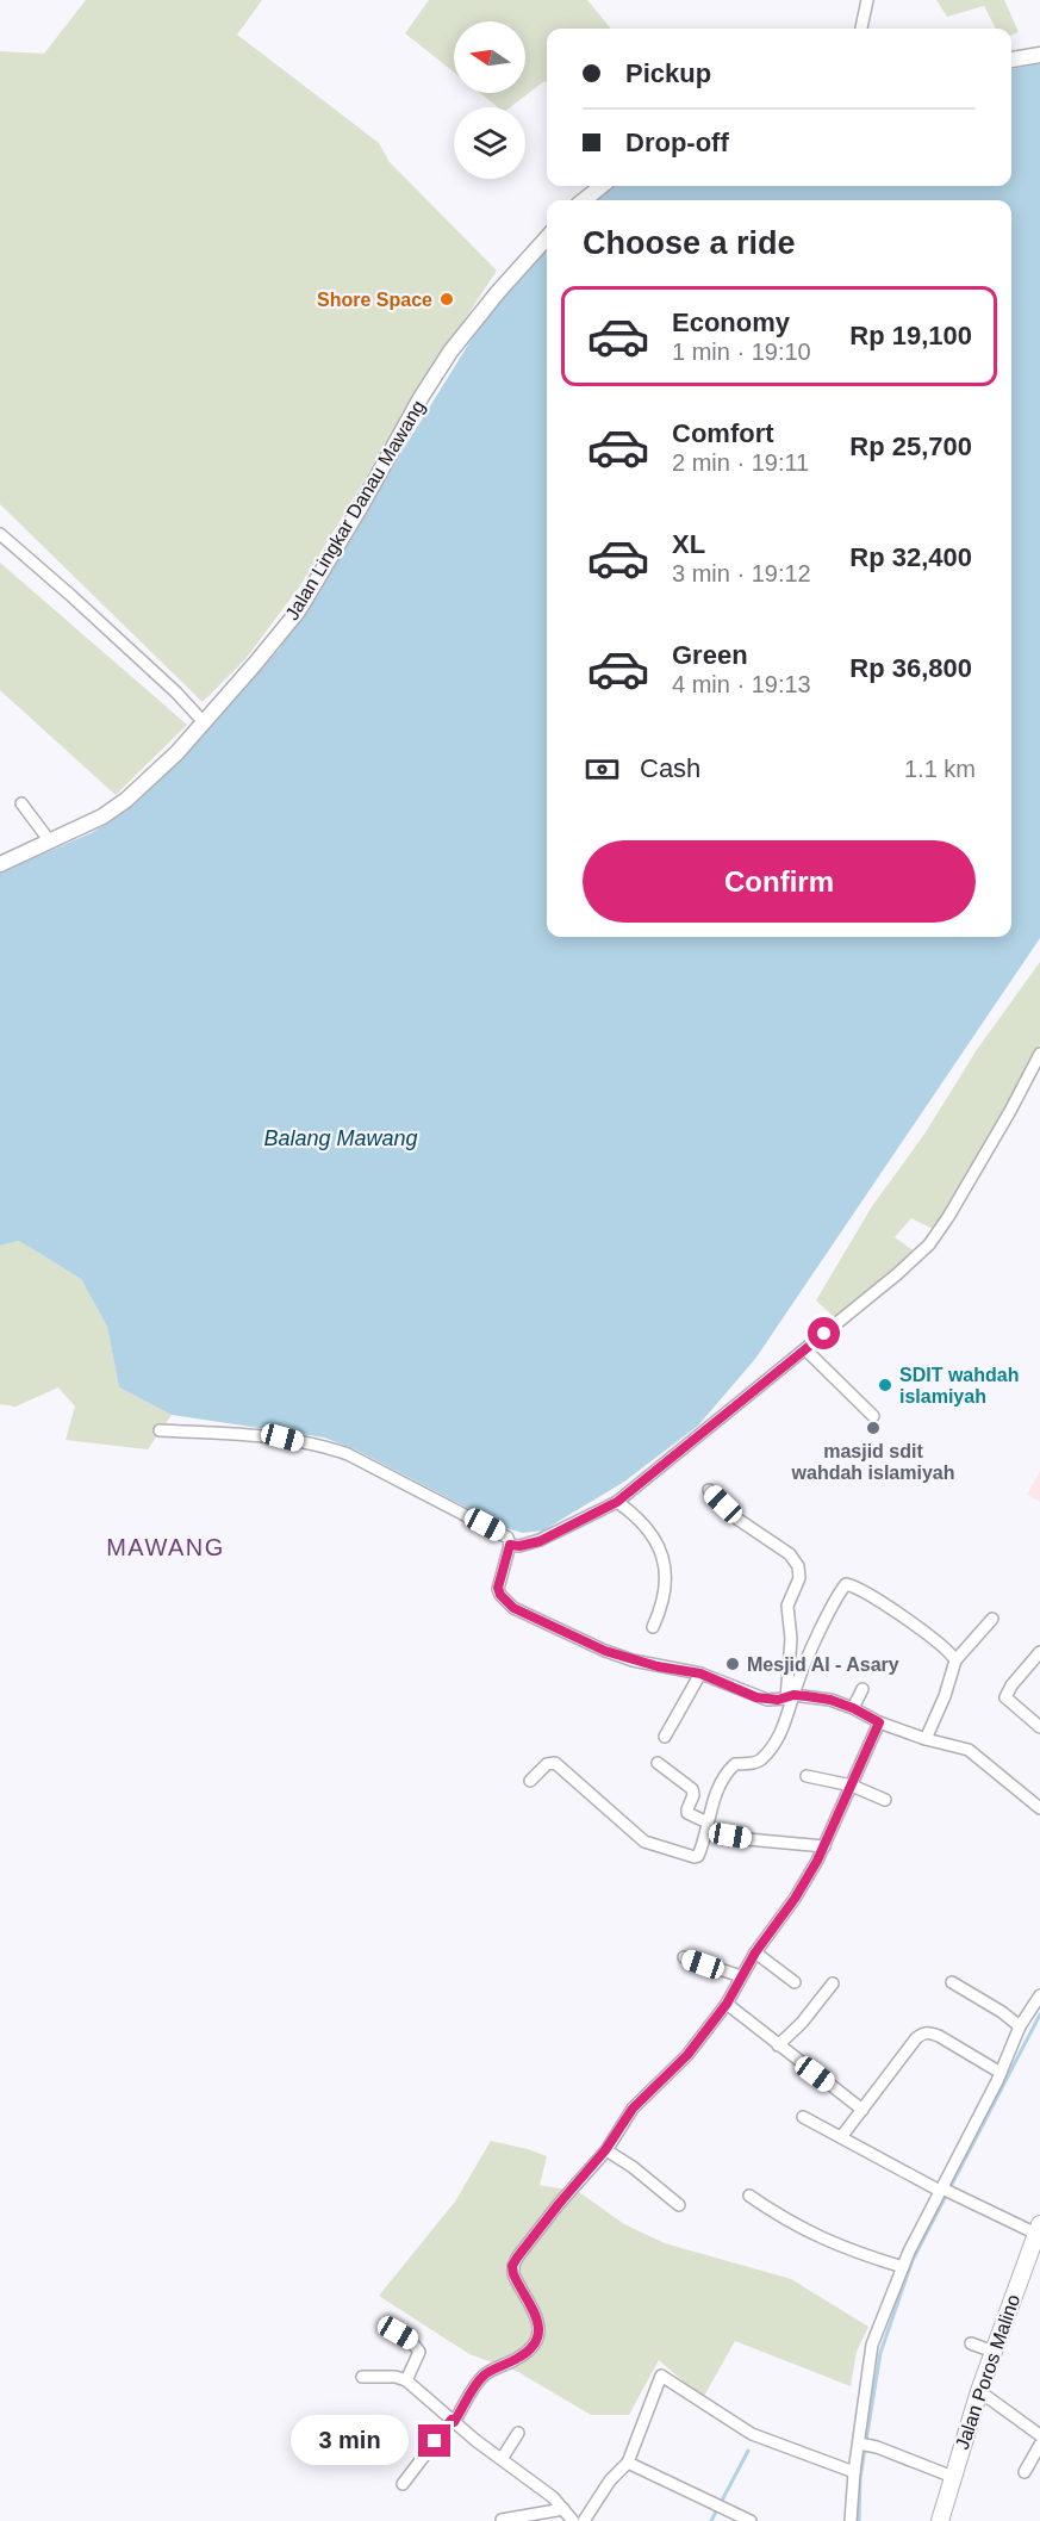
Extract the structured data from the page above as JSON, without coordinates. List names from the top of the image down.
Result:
{
  "streets": {
    "main road": ["Jalan Poros Malino"],
    "street": ["Jalan Lingkar Danau Mawang"]
  },
  "districts": ["MAWANG"],
  "water": ["Balang Mawang"],
  "places": [
    "Shore Space",
    "SDIT wahdah islamiyah",
    "masjid sdit wahdah islamiyah",
    "Mesjid Al - Asary"
  ],
  "north": "left",
  "page": {
    "banner": ["Pickup", "Drop-off"],
    "heading": "Choose a ride",
    "list": [
      {
        "name": "Economy",
        "note": "1 min · 19:10",
        "value": "Rp 19,100"
      },
      {
        "name": "Comfort",
        "note": "2 min · 19:11",
        "value": "Rp 25,700"
      },
      {
        "name": "XL",
        "note": "3 min · 19:12",
        "value": "Rp 32,400"
      },
      {
        "name": "Green",
        "note": "4 min · 19:13",
        "value": "Rp 36,800"
      }
    ],
    "pay": ["Cash", "1.1 km"],
    "buttons": "Confirm",
    "bubble": "3 min"
  }
}
